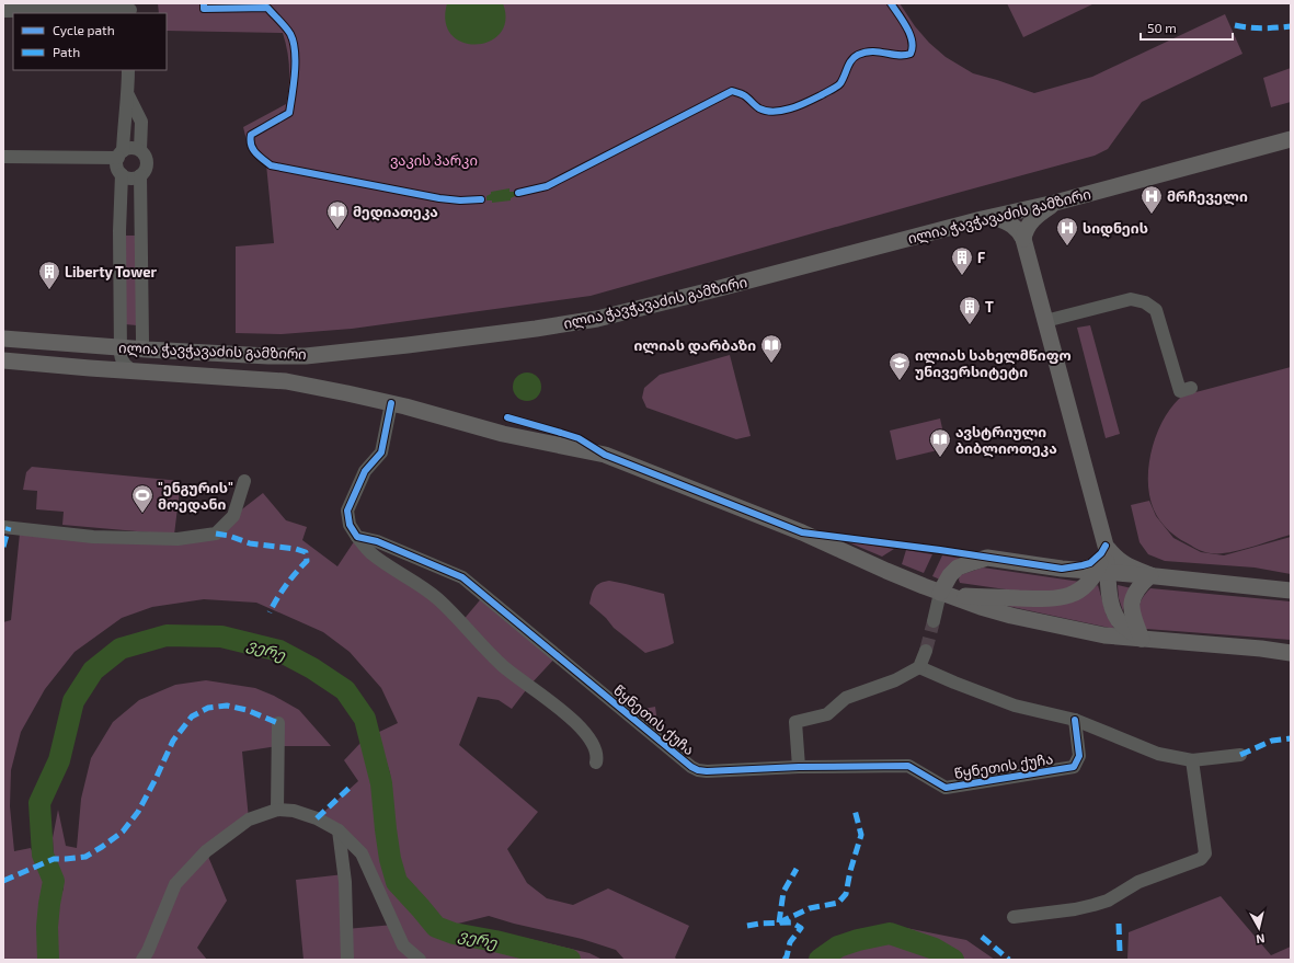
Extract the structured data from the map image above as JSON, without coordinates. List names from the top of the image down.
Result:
{
  "streets": {
    "main road": ["ილია ჭავჭავაძის გამზირი"],
    "street": ["წყნეთის ქუჩა"]
  },
  "water": ["ვერე"],
  "parks": ["ვაკის პარკი"],
  "places": {
    "hospital": ["მრჩეველი", "სიდნეის"],
    "library": ["მედიათეკა", "ილიას დარბაზი", "ავსტრიული ბიბლიოთეკა"],
    "building": ["F", "Liberty Tower", "T"],
    "school or university": ["ილიას სახელმწიფო უნივერსიტეტი"],
    "sports": ["\"ენგურის\" მოედანი"]
  },
  "legend": ["Cycle path", "Path"],
  "scale_bar": "50 m",
  "north": "bottom"
}
